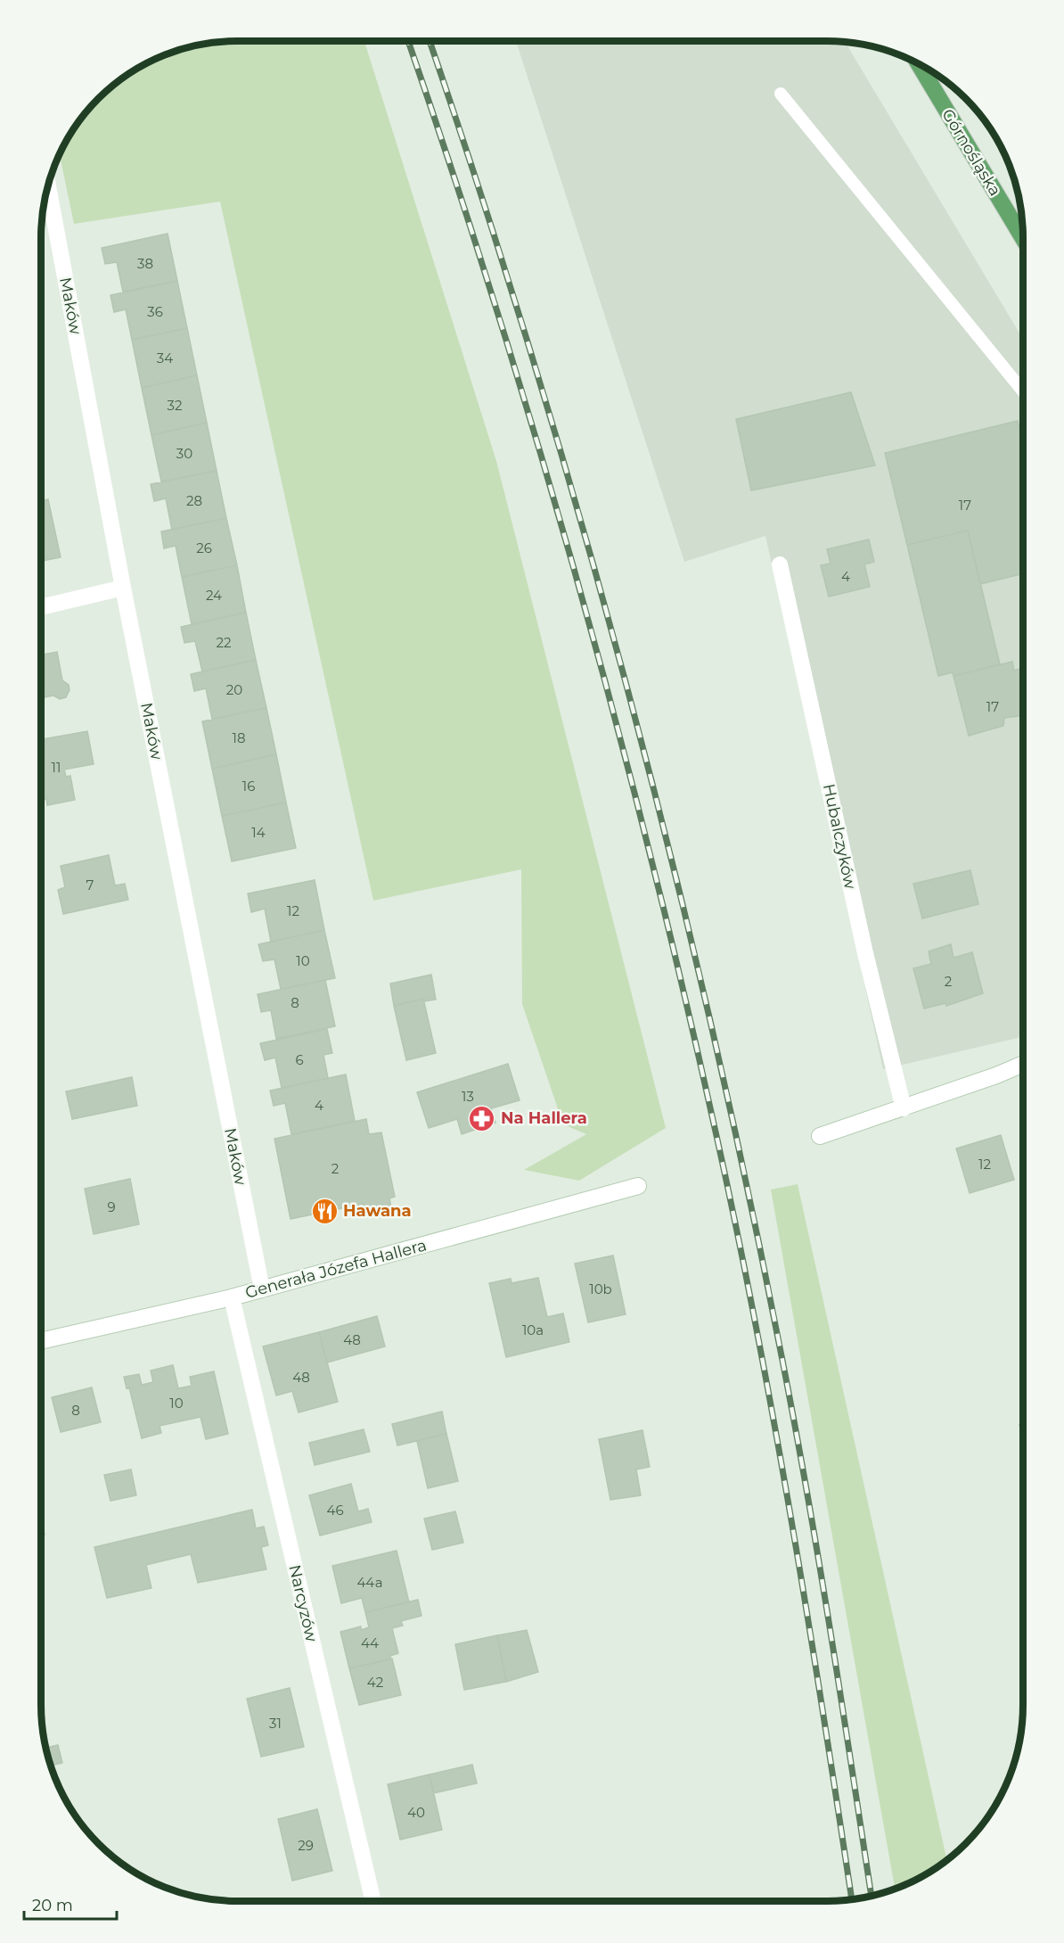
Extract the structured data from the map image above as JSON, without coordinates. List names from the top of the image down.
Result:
{
  "streets": {
    "main road": ["Górnośląska"],
    "street": [
      "Maków",
      "Hubalczyków",
      "Generała Józefa Hallera",
      "Narcyzów"
    ]
  },
  "crossings": [
    ["Maków", "Generała Józefa Hallera"],
    ["Generała Józefa Hallera", "Narcyzów"]
  ],
  "places": {
    "pharmacy": ["Na Hallera"],
    "restaurant": ["Hawana"]
  },
  "house_numbers": [
    "38",
    "36",
    "34",
    "32",
    "30",
    "28",
    "17",
    "26",
    "4",
    "24",
    "22",
    "20",
    "17",
    "18",
    "11",
    "16",
    "14",
    "7",
    "12",
    "10",
    "2",
    "8",
    "6",
    "13",
    "4",
    "12",
    "2",
    "9",
    "10b",
    "10a",
    "48",
    "48",
    "10",
    "8",
    "46",
    "44a",
    "44",
    "42",
    "31",
    "40",
    "29"
  ],
  "scale_bar": "20 m"
}
